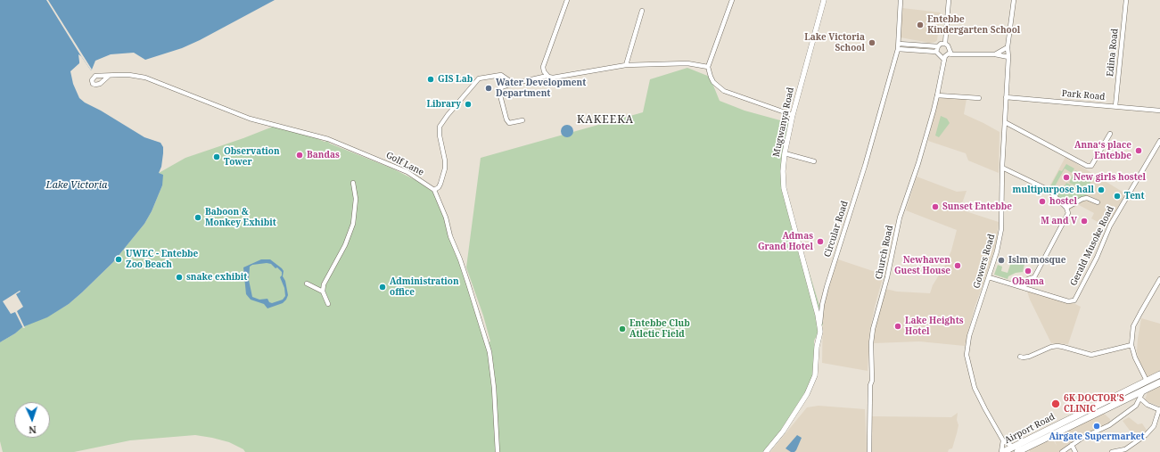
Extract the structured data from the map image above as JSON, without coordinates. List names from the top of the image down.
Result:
{
  "streets": {
    "highway": ["Airport Road"],
    "street": [
      "Edina Road",
      "Park Road",
      "Mugwanya Road",
      "Golf Lane",
      "Circular Road",
      "Gerald Musoke Road",
      "Church Road",
      "Gowers Road"
    ]
  },
  "crossings": [
    ["Edina Road", "Park Road"],
    ["Park Road", "Gowers Road"],
    ["Mugwanya Road", "Circular Road"],
    ["Gerald Musoke Road", "Gowers Road"],
    ["Gowers Road", "Airport Road"]
  ],
  "districts": ["KAKEEKA"],
  "water": ["Lake Victoria"],
  "places": [
    "Entebbe Kindergarten School",
    "Lake Victoria School",
    "GIS Lab",
    "Water Development Department",
    "Library",
    "Anna‘s place Entebbe",
    "Bandas",
    "Observation Tower",
    "New girls hostel",
    "multipurpose hall",
    "Tent",
    "hostel",
    "Sunset Entebbe",
    "Baboon & Monkey Exhibit",
    "M and V",
    "Admas Grand Hotel",
    "UWEC - Entebbe Zoo Beach",
    "Islm mosque",
    "Newhaven Guest House",
    "Obama",
    "snake exhibit",
    "Administration office",
    "Lake Heights Hotel",
    "Entebbe Club Atletic Field",
    "6K DOCTOR'S CLINIC",
    "Airgate Supermarket"
  ],
  "north": "bottom"
}
